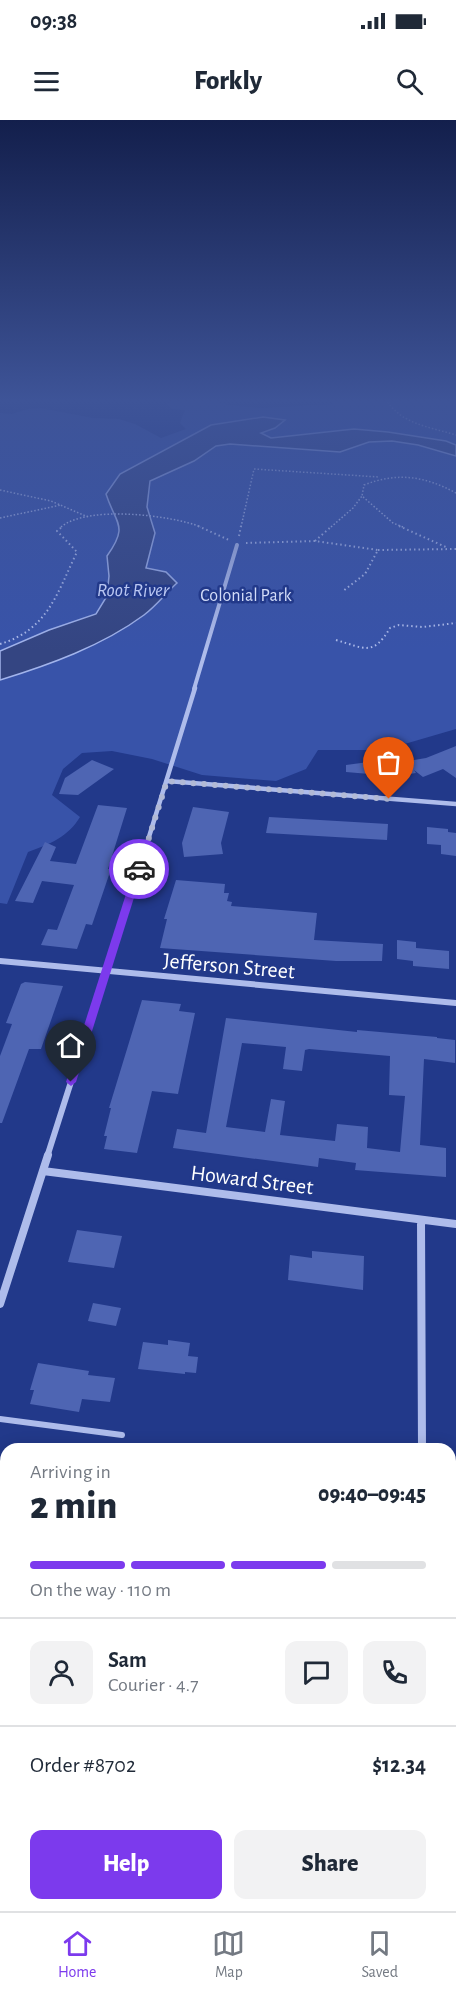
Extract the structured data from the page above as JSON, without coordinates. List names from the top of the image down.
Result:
{
  "streets": {
    "street": ["Jefferson Street", "Howard Street"]
  },
  "water": ["Root River"],
  "parks": ["Colonial Park"],
  "page": {
    "status": "09:38",
    "header": "Forkly",
    "heading": ["2 min", "Arriving in", "09:40–09:45"],
    "panel": [
      "Sam",
      "Courier · 4.7",
      "Order #8702",
      "$12.34"
    ],
    "bar": "On the way · 110 m",
    "buttons": ["Help", "Share"],
    "tabs": ["Home", "Map", "Saved"]
  }
}
